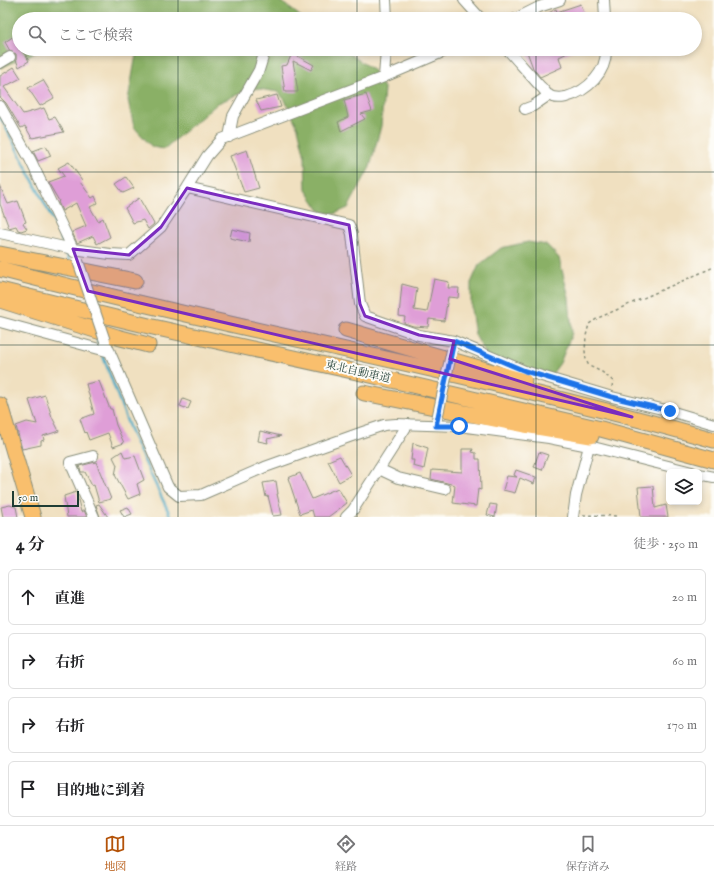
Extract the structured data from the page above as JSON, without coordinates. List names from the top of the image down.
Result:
{
  "streets": {
    "highway": ["東北自動車道"]
  },
  "scale_bar": "50 m",
  "page": {
    "search": "ここで検索",
    "scale": "50 m",
    "heading": ["4 分", "徒歩 · 250 m"],
    "list": [
      ["直進", "20 m"],
      ["右折", "60 m"],
      ["右折", "170 m"],
      "目的地に到着"
    ],
    "nav": ["地図", "経路", "保存済み"]
  }
}
